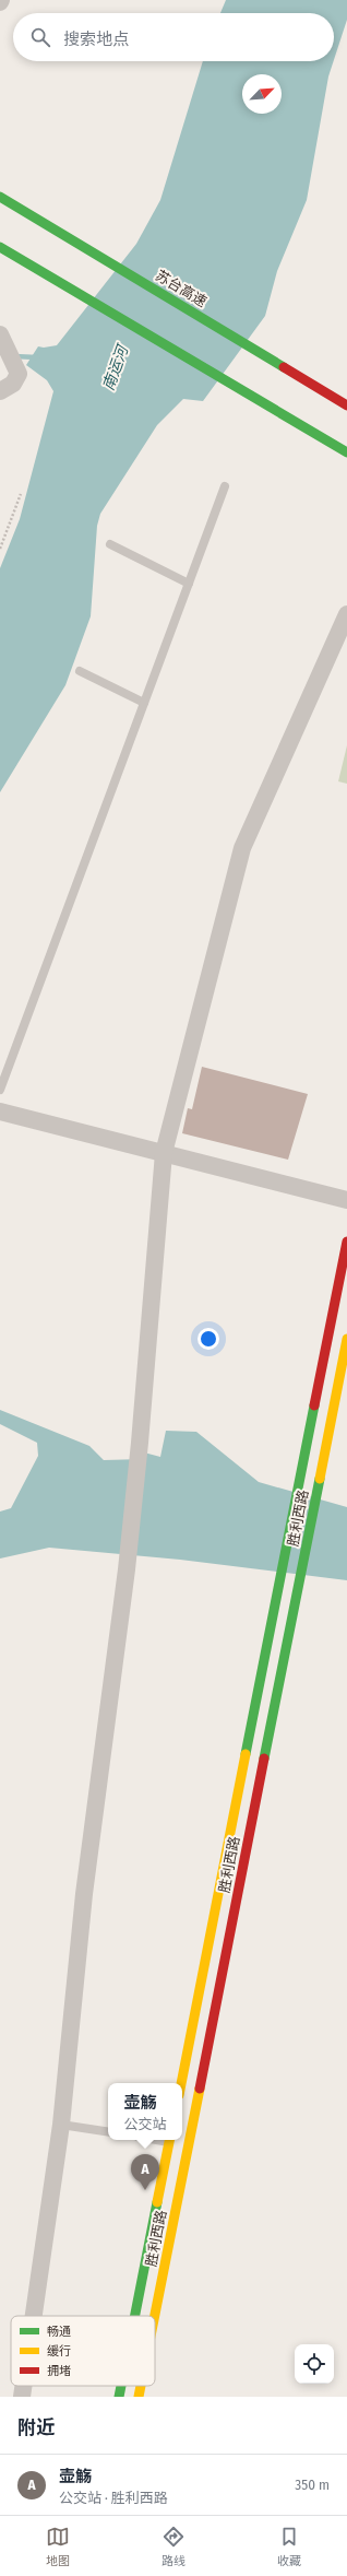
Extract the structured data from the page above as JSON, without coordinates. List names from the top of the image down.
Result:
{
  "streets": {
    "main road": ["苏台高速", "胜利西路"]
  },
  "water": ["南运河"],
  "legend": ["畅通", "缓行", "拥堵"],
  "north": "top right",
  "page": {
    "search": "搜索地点",
    "popup": ["壶觞", "公交站"],
    "pins": "A",
    "heading": "附近",
    "list": [
      {
        "mark": "A",
        "name": "壶觞",
        "note": "公交站 · 胜利西路",
        "value": "350 m"
      }
    ],
    "nav": ["地图", "路线", "收藏"]
  }
}
